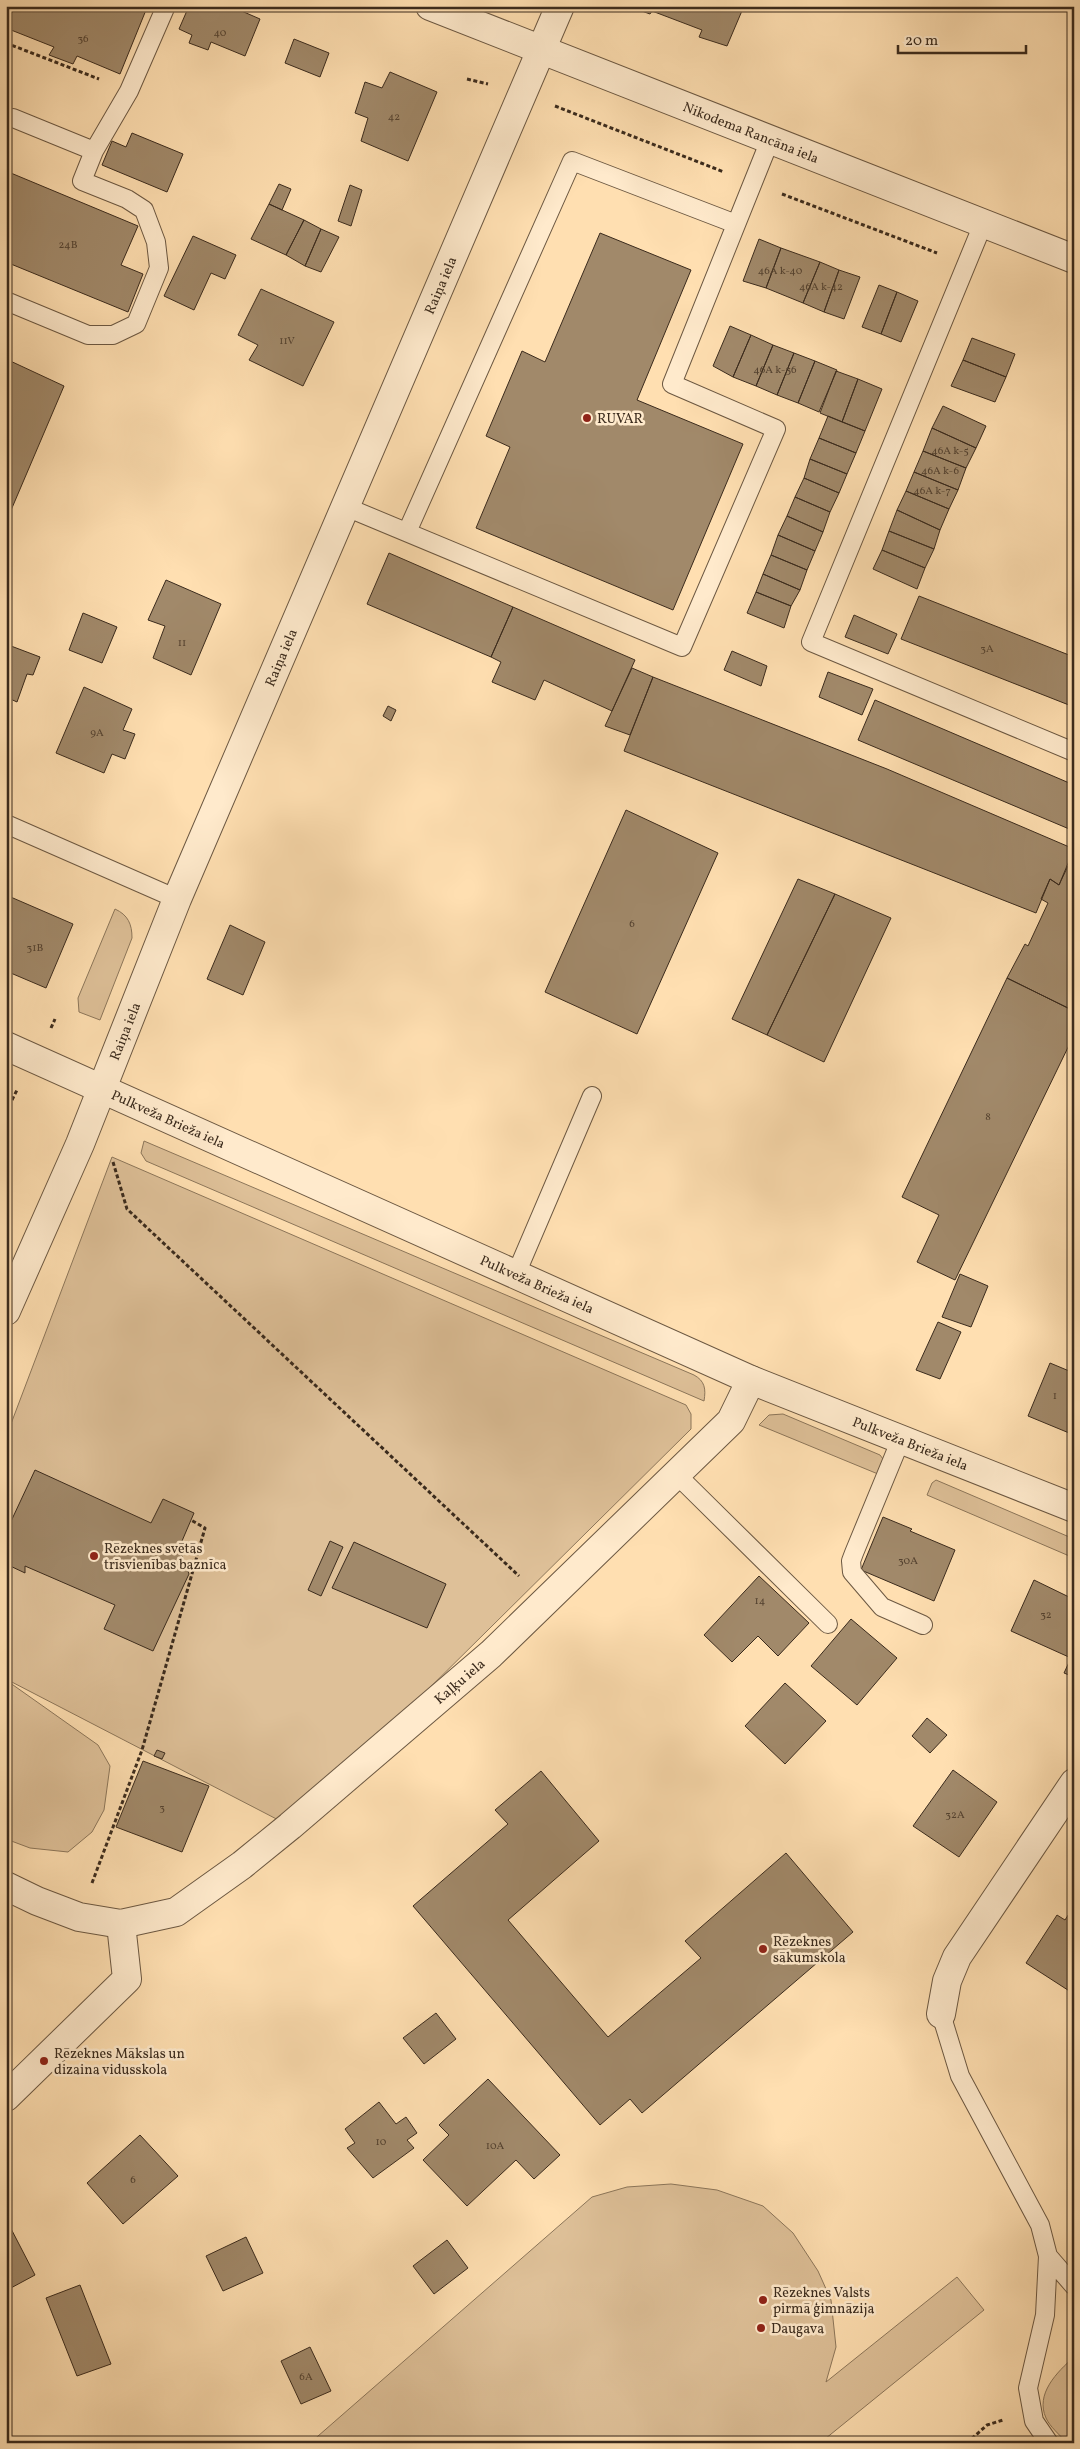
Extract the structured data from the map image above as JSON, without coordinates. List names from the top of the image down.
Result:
{
  "streets": {
    "street": [
      "Nikodema Rancāna iela",
      "Raiņa iela",
      "Pulkveža Brieža iela",
      "Kaļķu iela"
    ]
  },
  "crossings": [
    ["Nikodema Rancāna iela", "Raiņa iela"],
    ["Raiņa iela", "Pulkveža Brieža iela"],
    ["Pulkveža Brieža iela", "Kaļķu iela"]
  ],
  "places": [
    "RUVAR",
    "Rēzeknes svētās trīsvienības baznīca",
    "Rēzeknes sākumskola",
    "Rēzeknes Mākslas un dizaina vidusskola",
    "Rēzeknes Valsts pirmā ģimnāzija",
    "Daugava"
  ],
  "house_numbers": [
    "40",
    "36",
    "42",
    "24B",
    "46A k-40",
    "46A k-42",
    "11V",
    "46A k-36",
    "46A k-5",
    "46A k-6",
    "46A k-7",
    "11",
    "3A",
    "9A",
    "6",
    "31B",
    "8",
    "1",
    "30A",
    "14",
    "32",
    "3",
    "32A",
    "10",
    "10A",
    "6",
    "6A"
  ],
  "scale_bar": "20 m"
}
